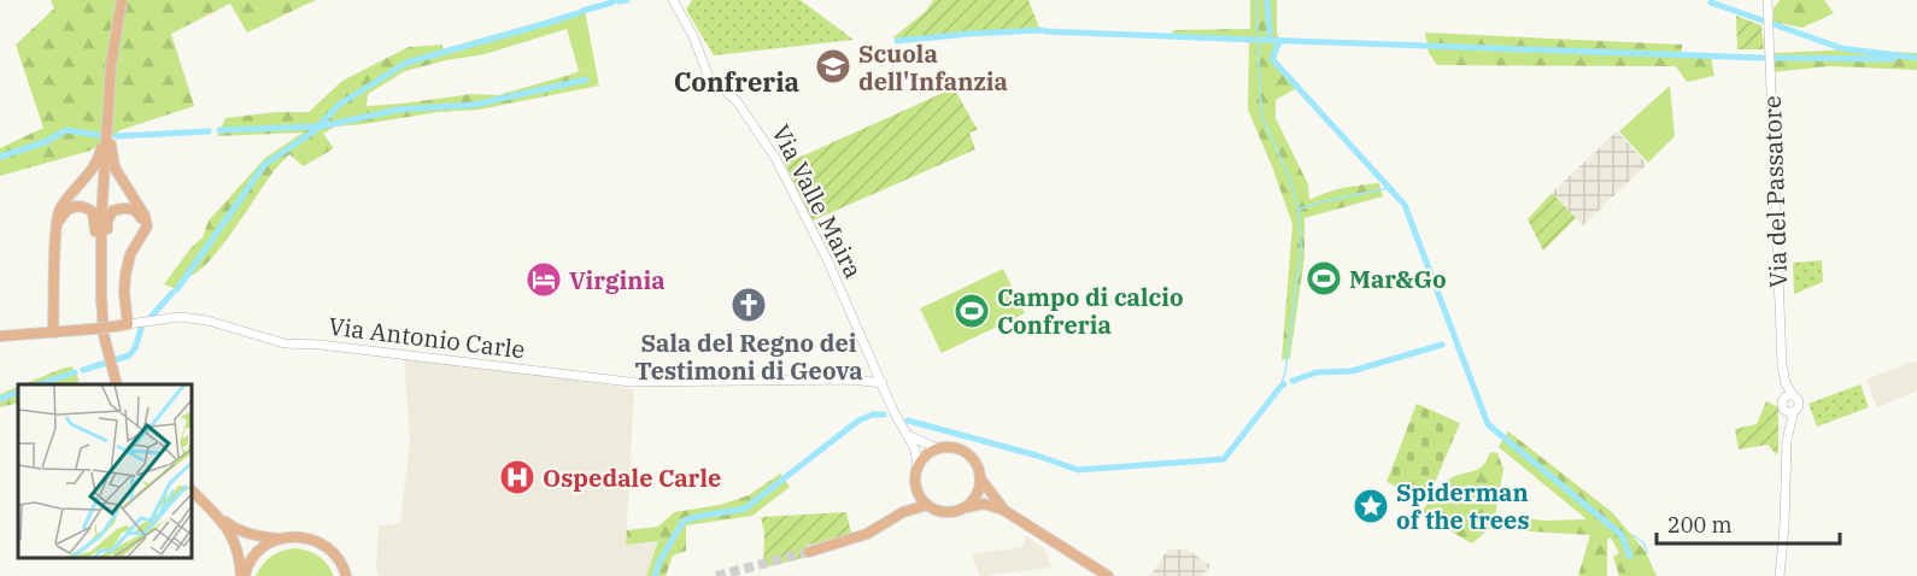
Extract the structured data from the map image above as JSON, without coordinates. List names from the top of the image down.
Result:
{
  "streets": {
    "main road": ["Via Antonio Carle"],
    "street": ["Via del Passatore", "Via Valle Maira"]
  },
  "crossings": [
    ["Via Valle Maira", "Via Antonio Carle"]
  ],
  "districts": ["Confreria"],
  "places": {
    "school or university": ["Scuola dell'Infanzia"],
    "sports": ["Mar&Go", "Campo di calcio Confreria"],
    "hotel": ["Virginia"],
    "church": ["Sala del Regno dei Testimoni di Geova"],
    "hospital": ["Ospedale Carle"],
    "place": ["Spiderman of the trees"]
  },
  "scale_bar": "200 m"
}
